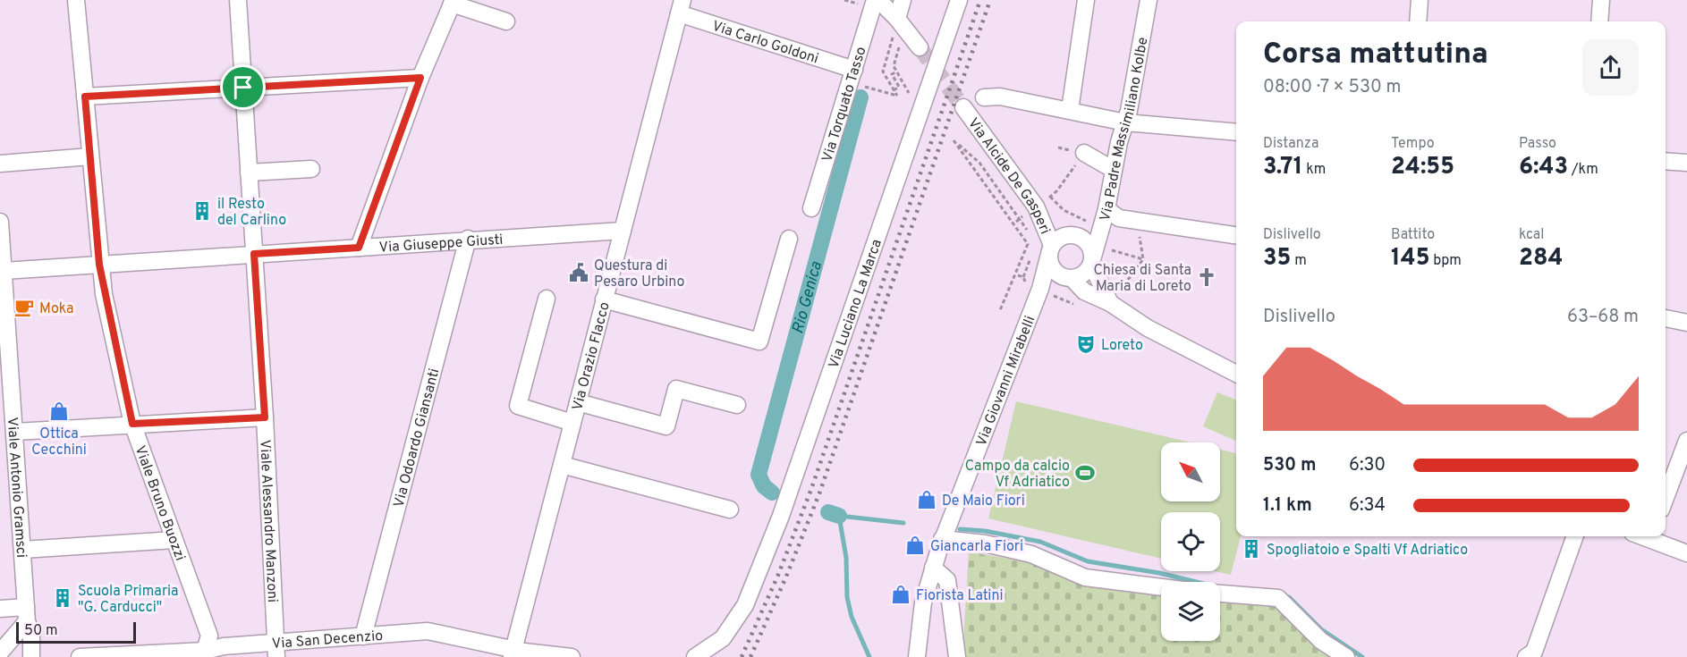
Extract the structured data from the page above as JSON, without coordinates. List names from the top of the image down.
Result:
{
  "streets": {
    "street": [
      "Via Carlo Goldoni",
      "Via Torquato Tasso",
      "Via Padre Massimiliano Kolbe",
      "Via Alcide De Gasperi",
      "Via Giuseppe Giusti",
      "Via Luciano La Marca",
      "Via Orazio Flacco",
      "Via Giovanni Mirabelli",
      "Via Odoardo Giansanti",
      "Viale Antonio Gramsci",
      "Viale Bruno Buozzi",
      "Viale Alessandro Manzoni",
      "Via San Decenzio"
    ]
  },
  "crossings": [
    ["Via Carlo Goldoni", "Via Torquato Tasso"],
    ["Via Carlo Goldoni", "Via Orazio Flacco"],
    ["Via Padre Massimiliano Kolbe", "Via Alcide De Gasperi"],
    ["Via Padre Massimiliano Kolbe", "Via Giovanni Mirabelli"],
    ["Via Alcide De Gasperi", "Via Giovanni Mirabelli"],
    ["Via Giuseppe Giusti", "Via Orazio Flacco"],
    ["Via Giuseppe Giusti", "Via Odoardo Giansanti"],
    ["Via Giuseppe Giusti", "Viale Antonio Gramsci"],
    ["Via Giuseppe Giusti", "Viale Bruno Buozzi"],
    ["Via Giuseppe Giusti", "Viale Alessandro Manzoni"],
    ["Via Orazio Flacco", "Via San Decenzio"],
    ["Via Odoardo Giansanti", "Via San Decenzio"],
    ["Viale Bruno Buozzi", "Via San Decenzio"],
    ["Viale Alessandro Manzoni", "Via San Decenzio"]
  ],
  "water": ["Rio Genica"],
  "places": {
    "building": ["il Resto del Carlino", "Spogliatoio e Spalti Vf Adriatico", "Scuola Primaria \"G. Carducci\""],
    "public building": ["Questura di Pesaro Urbino"],
    "church": ["Chiesa di Santa Maria di Loreto"],
    "cafe": ["Moka"],
    "theatre": ["Loreto"],
    "shop": [
      "Ottica Cecchini",
      "De Maio Fiori",
      "Giancarla Fiori",
      "Fiorista Latini"
    ],
    "sports": ["Campo da calcio Vf Adriatico"]
  },
  "scale_bar": "50 m",
  "north": "top left",
  "page": {
    "heading": ["Corsa mattutina", "08:00 · 7 × 530 m"],
    "stats": [
      ["Distanza", "3.71 km"],
      ["Tempo", "24:55"],
      ["Passo", "6:43 /km"],
      ["Dislivello", "35 m"],
      ["Battito", "145 bpm"],
      ["kcal", "284"]
    ],
    "chart": ["Dislivello", "63–68 m"],
    "list": [
      {
        "name": "530 m",
        "note": "6:30"
      },
      {
        "name": "1.1 km",
        "note": "6:34"
      }
    ],
    "scale": "50 m"
  }
}
